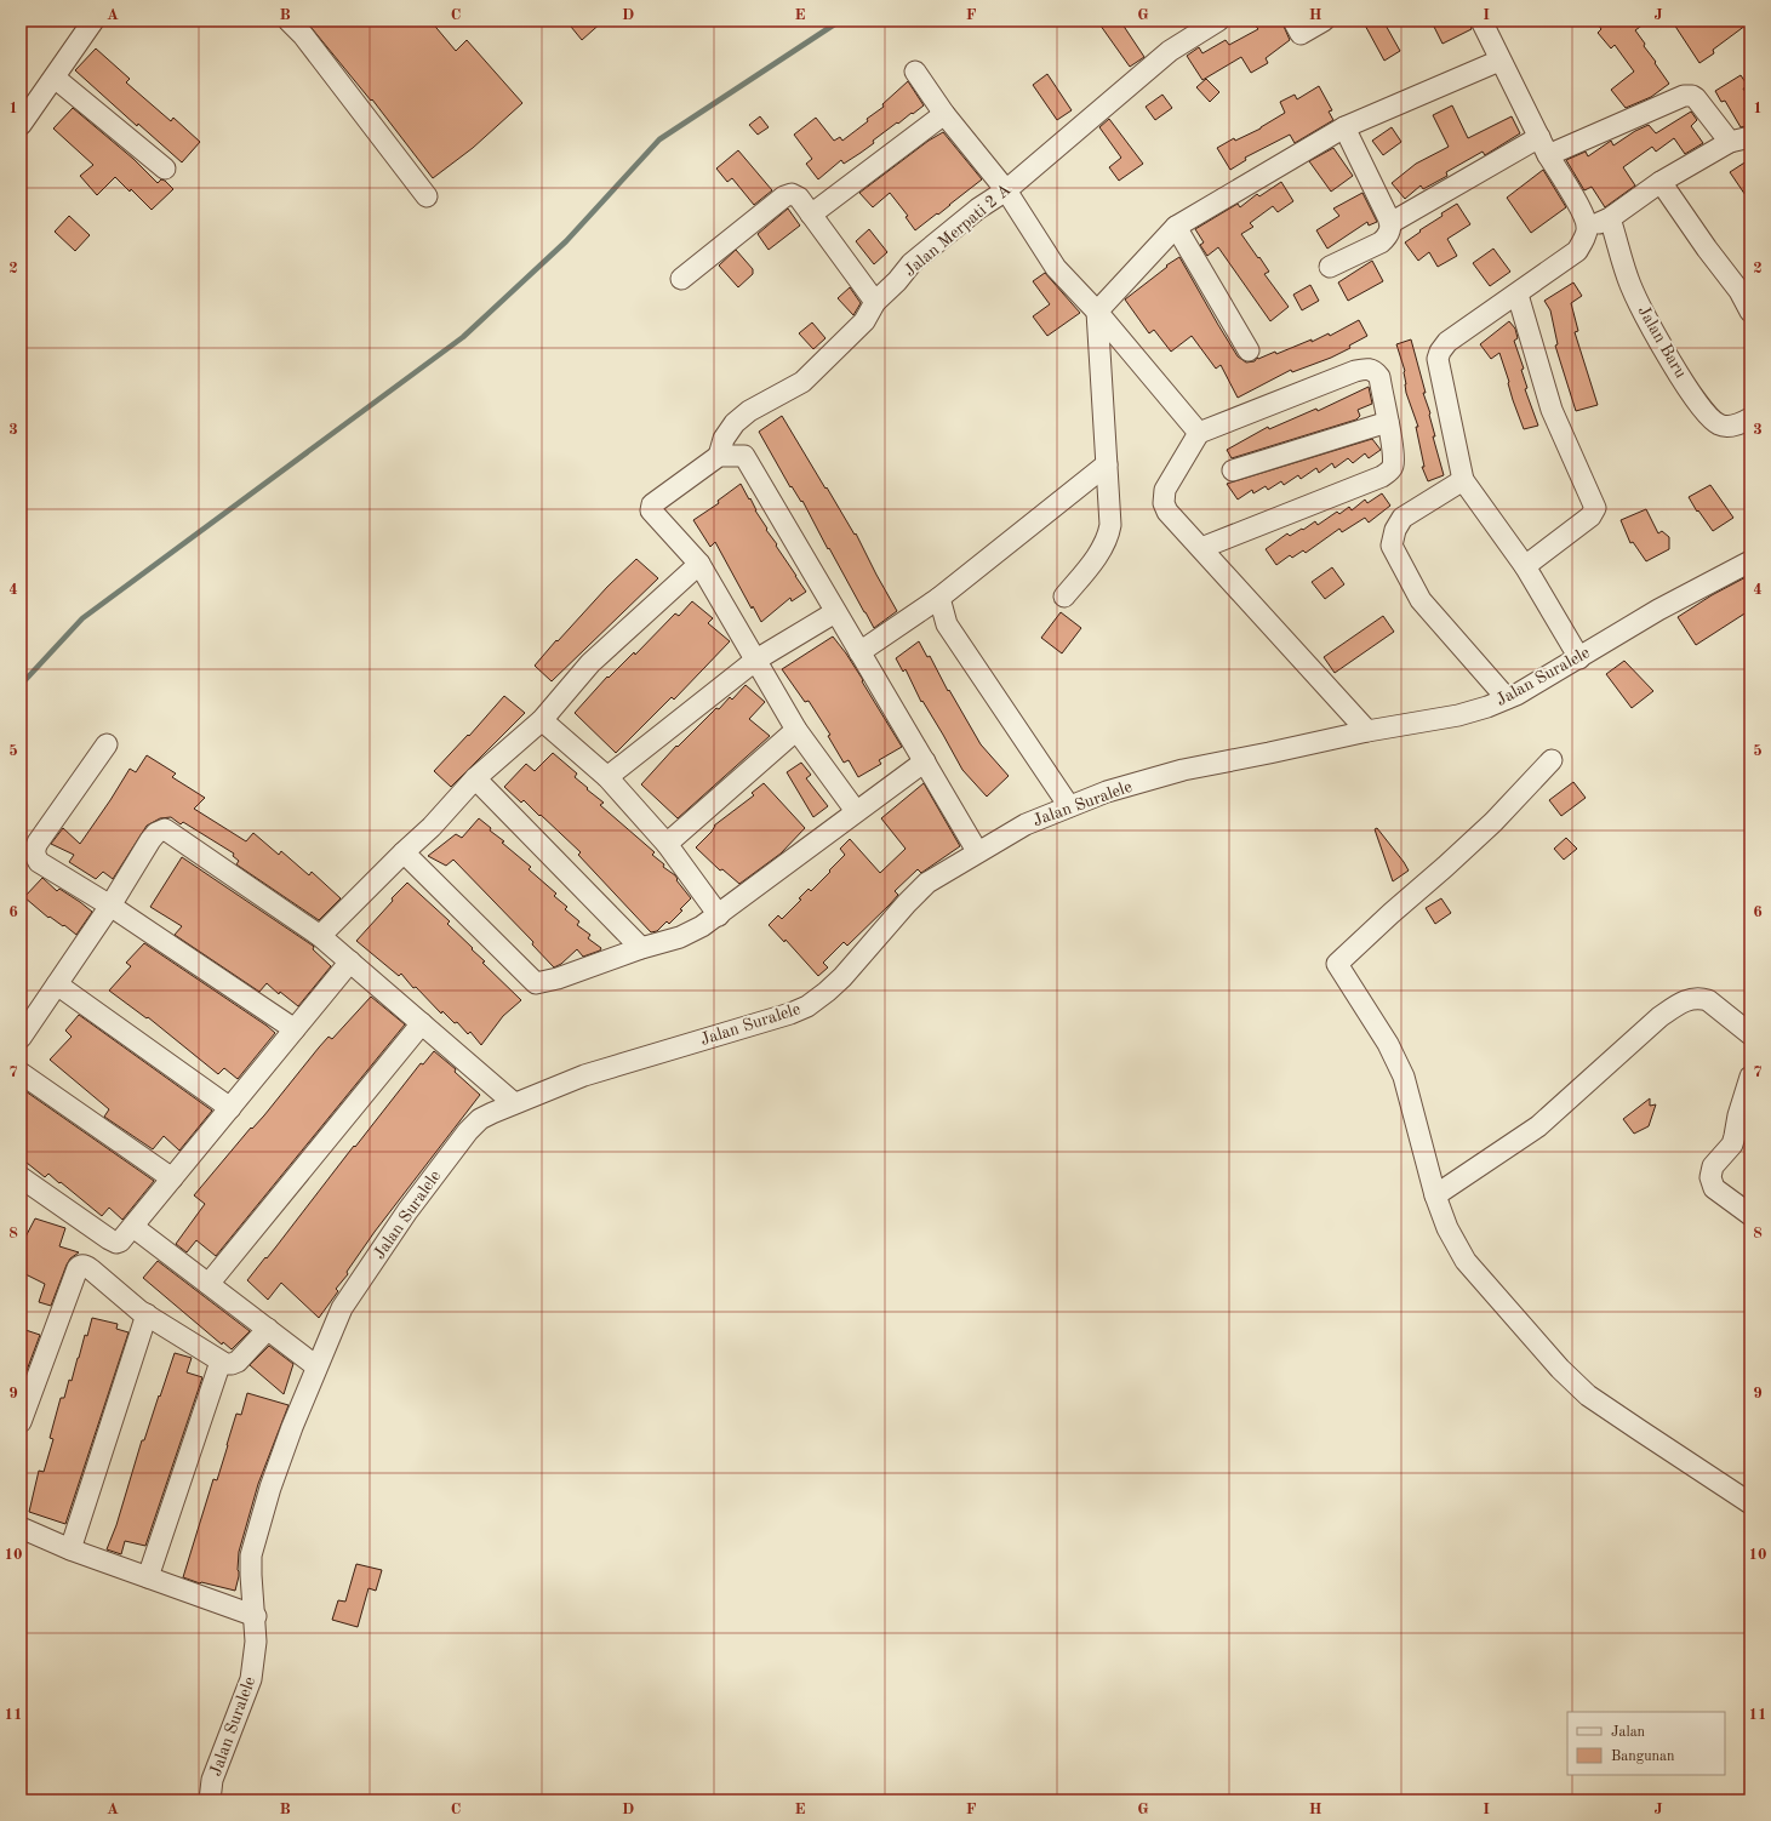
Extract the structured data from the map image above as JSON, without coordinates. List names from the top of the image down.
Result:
{
  "streets": {
    "street": ["Jalan Merpati 2 A", "Jalan Baru", "Jalan Suralele"]
  },
  "legend": ["Jalan", "Bangunan"],
  "grid": {
    "columns": [
      "A",
      "B",
      "C",
      "D",
      "E",
      "F",
      "G",
      "H",
      "I",
      "J"
    ],
    "rows": [
      "1",
      "2",
      "3",
      "4",
      "5",
      "6",
      "7",
      "8",
      "9",
      "10",
      "11"
    ]
  }
}
